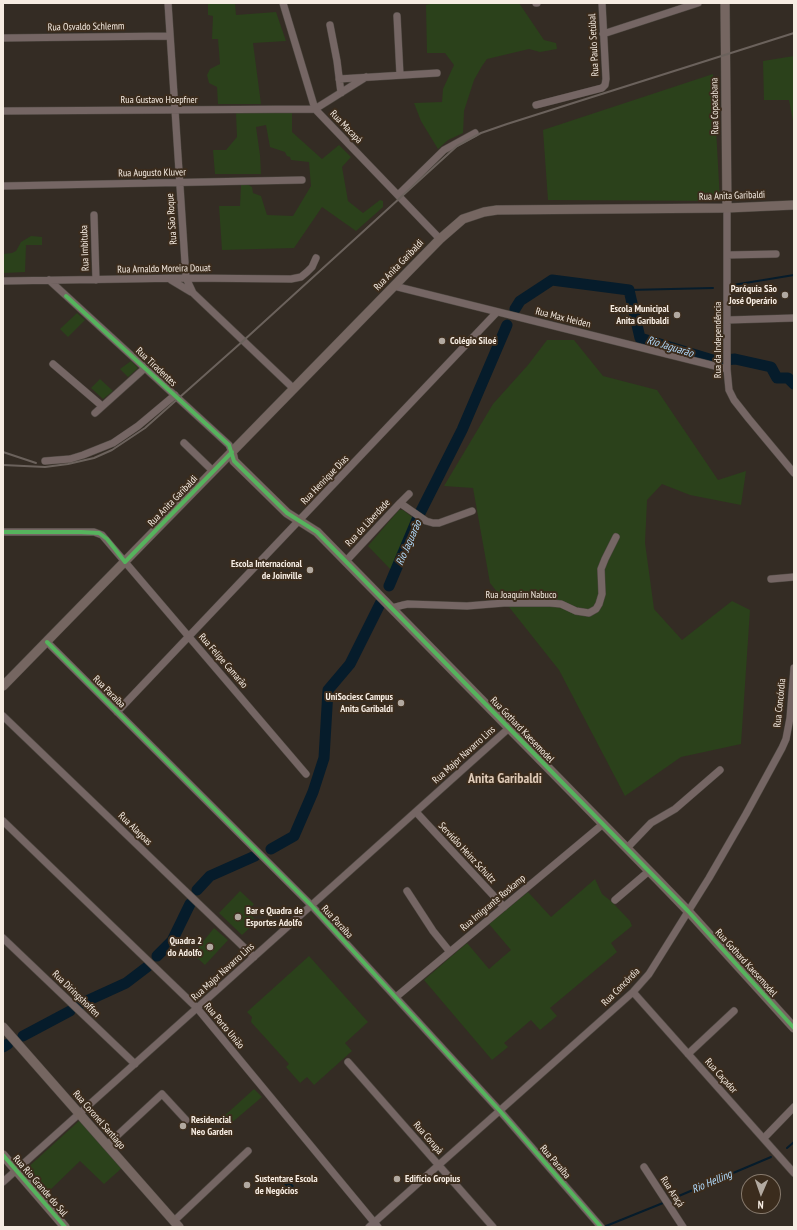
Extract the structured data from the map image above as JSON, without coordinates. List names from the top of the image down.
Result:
{
  "streets": {
    "main road": [
      "Rua Copacabana",
      "Rua Anita Garibaldi",
      "Rua Gothard Kaesemodel",
      "Rua Coronel Santiago",
      "Rua Rio Grande do Sul"
    ],
    "street": [
      "Rua Osvaldo Schlemm",
      "Rua Paulo Setúbal",
      "Rua Gustavo Hoepfner",
      "Rua Macapá",
      "Rua Augusto Kluver",
      "Rua São Roque",
      "Rua Imbituba",
      "Rua Arnaldo Moreira Douat",
      "Rua Max Heiden",
      "Rua da Independência",
      "Rua Tiradentes",
      "Rua Henrique Dias",
      "Rua da Liberdade",
      "Rua Joaquim Nabuco",
      "Rua Felipe Camarão",
      "Rua Paraíba",
      "Rua Concórdia",
      "Rua Major Navarro Lins",
      "Rua Alagoas",
      "Servidão Heinz Schultz",
      "Rua Imigrante Roskamp",
      "Rua Diringshoffen",
      "Rua Porto União",
      "Rua Caçador",
      "Rua Corupá",
      "Rua Araçá"
    ]
  },
  "crossings": [
    ["Rua Osvaldo Schlemm", "Rua São Roque"],
    ["Rua Gustavo Hoepfner", "Rua Macapá"],
    ["Rua Gustavo Hoepfner", "Rua São Roque"],
    ["Rua Copacabana", "Rua Anita Garibaldi"],
    ["Rua Copacabana", "Rua da Independência"],
    ["Rua Macapá", "Rua Anita Garibaldi"],
    ["Rua Augusto Kluver", "Rua São Roque"],
    ["Rua Anita Garibaldi", "Rua São Roque"],
    ["Rua Anita Garibaldi", "Rua Max Heiden"],
    ["Rua Anita Garibaldi", "Rua da Independência"],
    ["Rua Anita Garibaldi", "Rua Tiradentes"],
    ["Rua Anita Garibaldi", "Rua Felipe Camarão"],
    ["Rua Anita Garibaldi", "Rua Paraíba"],
    ["Rua Anita Garibaldi", "Rua Gothard Kaesemodel"],
    ["Rua São Roque", "Rua Arnaldo Moreira Douat"],
    ["Rua Imbituba", "Rua Arnaldo Moreira Douat"],
    ["Rua Arnaldo Moreira Douat", "Rua Tiradentes"],
    ["Rua Max Heiden", "Rua da Independência"],
    ["Rua Max Heiden", "Rua Henrique Dias"],
    ["Rua Tiradentes", "Rua Gothard Kaesemodel"],
    ["Rua Henrique Dias", "Rua Felipe Camarão"],
    ["Rua Henrique Dias", "Rua Paraíba"],
    ["Rua Henrique Dias", "Rua Gothard Kaesemodel"],
    ["Rua da Liberdade", "Rua Gothard Kaesemodel"],
    ["Rua Joaquim Nabuco", "Rua Gothard Kaesemodel"],
    ["Rua Paraíba", "Rua Concórdia"],
    ["Rua Paraíba", "Rua Major Navarro Lins"],
    ["Rua Paraíba", "Rua Imigrante Roskamp"],
    ["Rua Concórdia", "Rua Gothard Kaesemodel"],
    ["Rua Concórdia", "Rua Porto União"],
    ["Rua Concórdia", "Rua Caçador"],
    ["Rua Concórdia", "Rua Corupá"],
    ["Rua Gothard Kaesemodel", "Rua Major Navarro Lins"],
    ["Rua Gothard Kaesemodel", "Rua Imigrante Roskamp"],
    ["Rua Major Navarro Lins", "Rua Alagoas"],
    ["Rua Major Navarro Lins", "Servidão Heinz Schultz"],
    ["Rua Major Navarro Lins", "Rua Diringshoffen"],
    ["Rua Major Navarro Lins", "Rua Porto União"],
    ["Rua Major Navarro Lins", "Rua Coronel Santiago"],
    ["Rua Major Navarro Lins", "Rua Rio Grande do Sul"],
    ["Servidão Heinz Schultz", "Rua Imigrante Roskamp"]
  ],
  "districts": ["Anita Garibaldi"],
  "water": ["Rio Jaguarão", "Rio Helling"],
  "places": [
    "Paróquia São José Operário",
    "Escola Municipal Anita Garibaldi",
    "Colégio Siloé",
    "Escola Internacional de Joinville",
    "UniSociesc Campus Anita Garibaldi",
    "Bar e Quadra de Esportes Adolfo",
    "Quadra 2 do Adolfo",
    "Residencial Neo Garden",
    "Edifício Gropius",
    "Sustentare Escola de Negócios"
  ],
  "north": "bottom"
}
